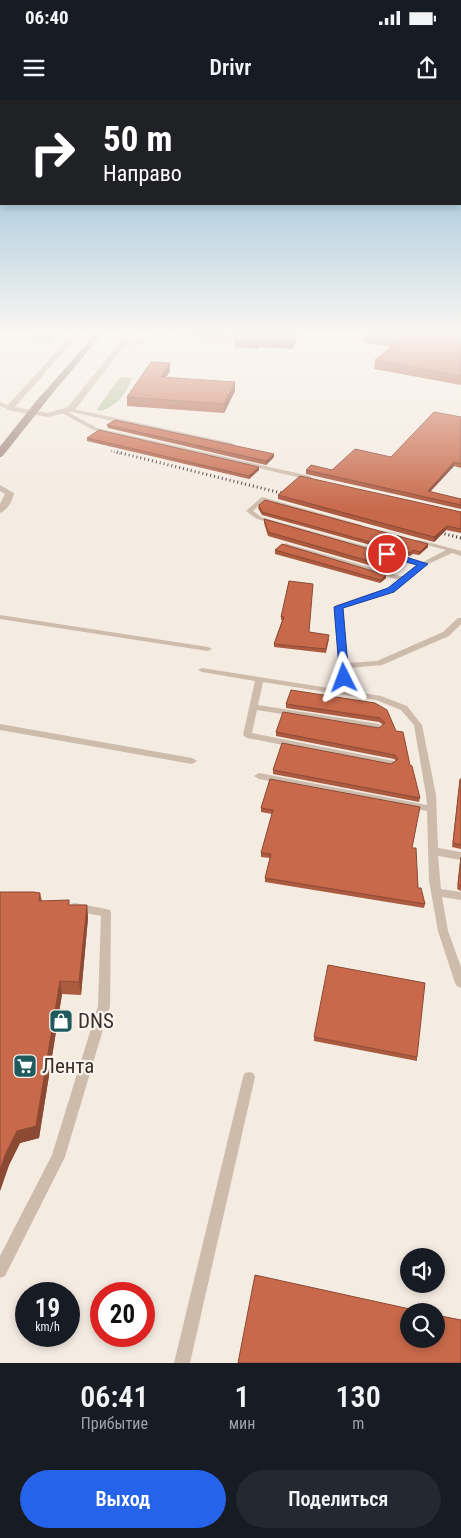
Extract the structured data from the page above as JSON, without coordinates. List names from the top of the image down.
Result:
{
  "places": {
    "shop": ["DNS"],
    "supermarket": ["Лента"]
  },
  "page": {
    "status": "06:40",
    "header": "Drivr",
    "turn": ["50 m", "Направо"],
    "speed": "19 km/h",
    "limit": "20",
    "eta": [
      "06:41",
      "Прибытие",
      "1",
      "мин",
      "130",
      "m"
    ],
    "buttons": ["Выход", "Поделиться"]
  }
}
